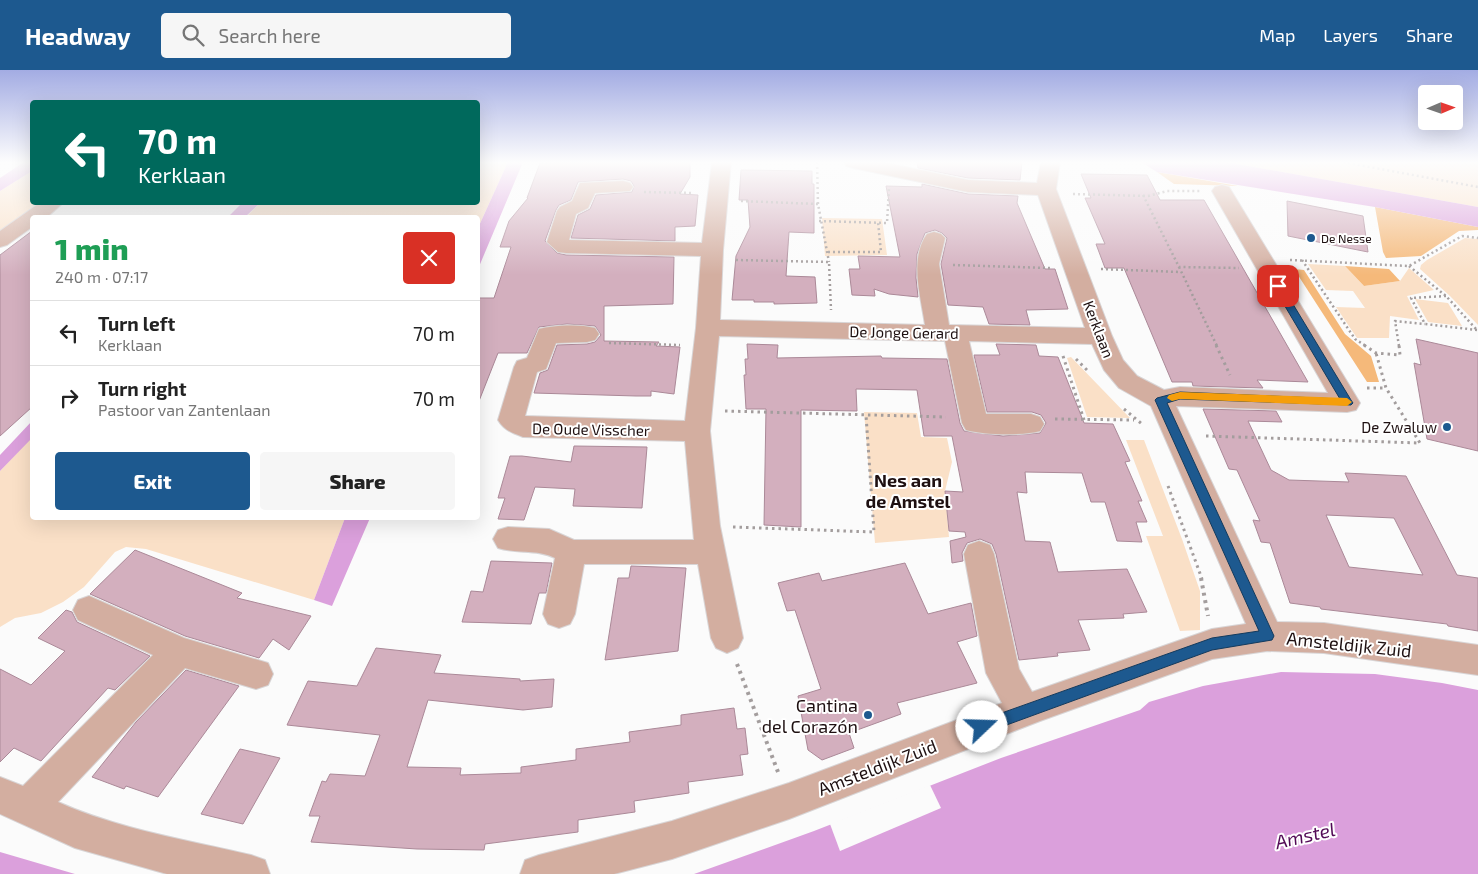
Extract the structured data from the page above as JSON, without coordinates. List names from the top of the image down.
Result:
{
  "streets": {
    "street": [
      "Kerklaan",
      "De Jonge Gerard",
      "De Oude Visscher",
      "Amsteldijk Zuid"
    ]
  },
  "crossings": [
    ["Kerklaan", "De Jonge Gerard"]
  ],
  "districts": ["Nes aan de Amstel"],
  "water": ["Amstel"],
  "places": ["De Nesse", "De Zwaluw", "Cantina del Corazón"],
  "north": "right",
  "page": {
    "header": "Headway",
    "search": "Search here",
    "nav": ["Map", "Layers", "Share"],
    "turn": ["70 m", "Kerklaan"],
    "heading": ["1 min", "240 m · 07:17"],
    "list": [
      {
        "name": "Turn left",
        "note": "Kerklaan",
        "value": "70 m"
      },
      {
        "name": "Turn right",
        "note": "Pastoor van Zantenlaan",
        "value": "70 m"
      }
    ],
    "buttons": ["Exit", "Share"]
  }
}
